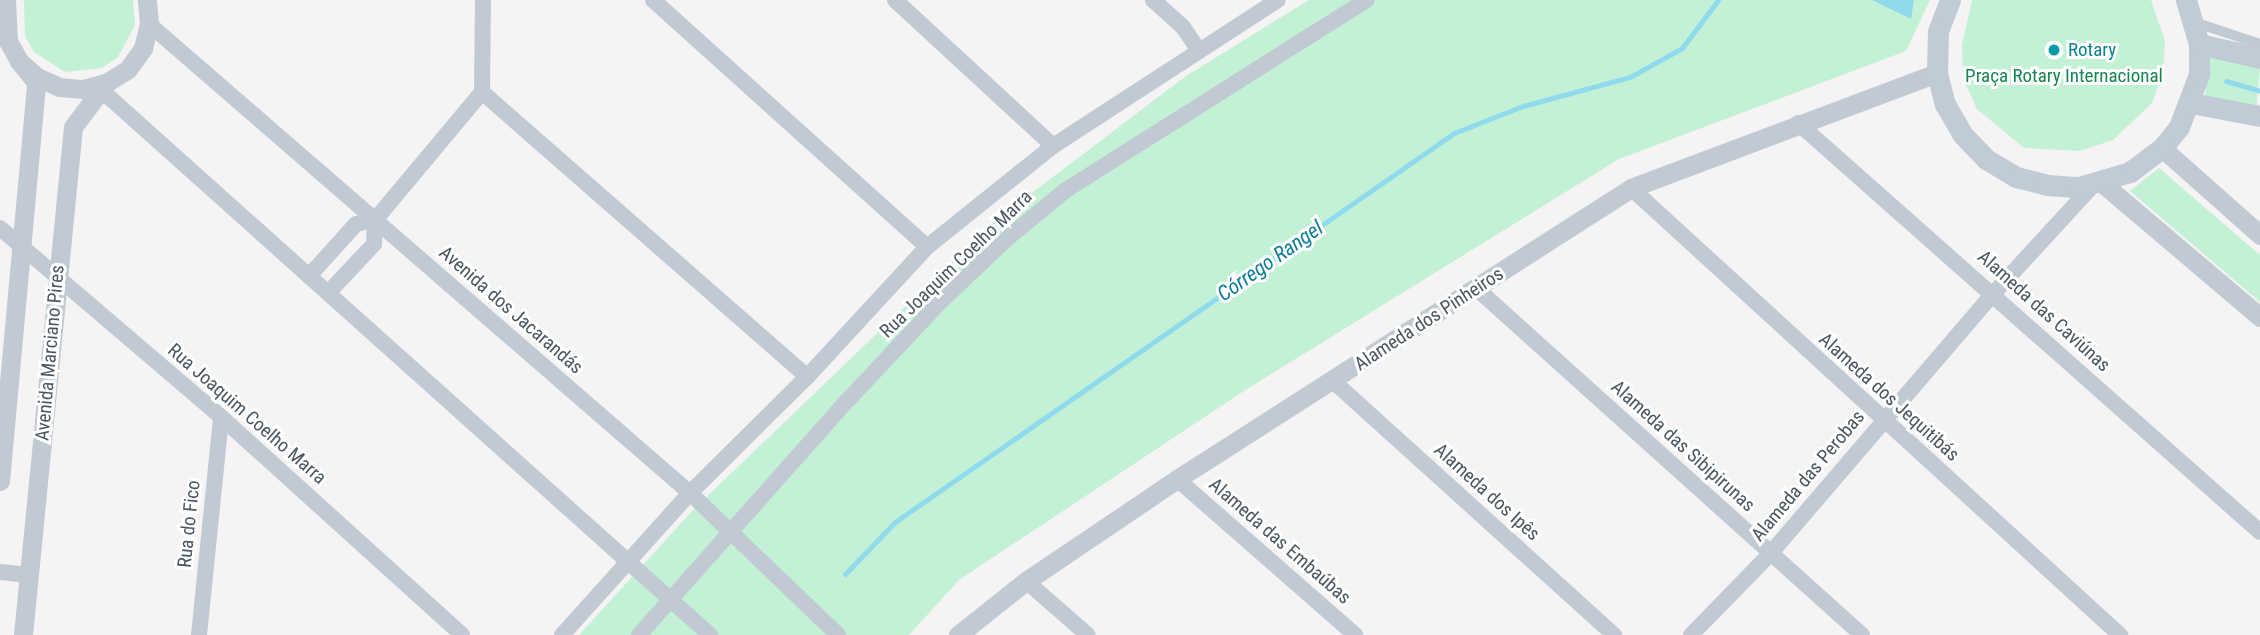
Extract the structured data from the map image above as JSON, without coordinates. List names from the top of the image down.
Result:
{
  "streets": {
    "street": [
      "Rua Joaquim Coelho Marra",
      "Avenida dos Jacarandás",
      "Alameda das Caviúnas",
      "Alameda dos Pinheiros",
      "Avenida Marciano Pires",
      "Alameda dos Jequitibás",
      "Alameda das Sibipirunas",
      "Alameda das Perobas",
      "Alameda dos Ipês",
      "Rua do Fico",
      "Alameda das Embaúbas"
    ]
  },
  "crossings": [
    ["Rua Joaquim Coelho Marra", "Avenida dos Jacarandás"],
    ["Rua Joaquim Coelho Marra", "Avenida Marciano Pires"],
    ["Rua Joaquim Coelho Marra", "Rua do Fico"],
    ["Alameda das Caviúnas", "Alameda dos Pinheiros"],
    ["Alameda das Caviúnas", "Alameda das Perobas"],
    ["Alameda dos Pinheiros", "Alameda dos Jequitibás"],
    ["Alameda dos Pinheiros", "Alameda das Sibipirunas"],
    ["Alameda dos Pinheiros", "Alameda dos Ipês"],
    ["Alameda dos Pinheiros", "Alameda das Embaúbas"],
    ["Alameda dos Jequitibás", "Alameda das Perobas"],
    ["Alameda das Sibipirunas", "Alameda das Perobas"]
  ],
  "water": ["Córrego Rangel"],
  "parks": ["Praça Rotary Internacional"],
  "places": ["Rotary"]
}
